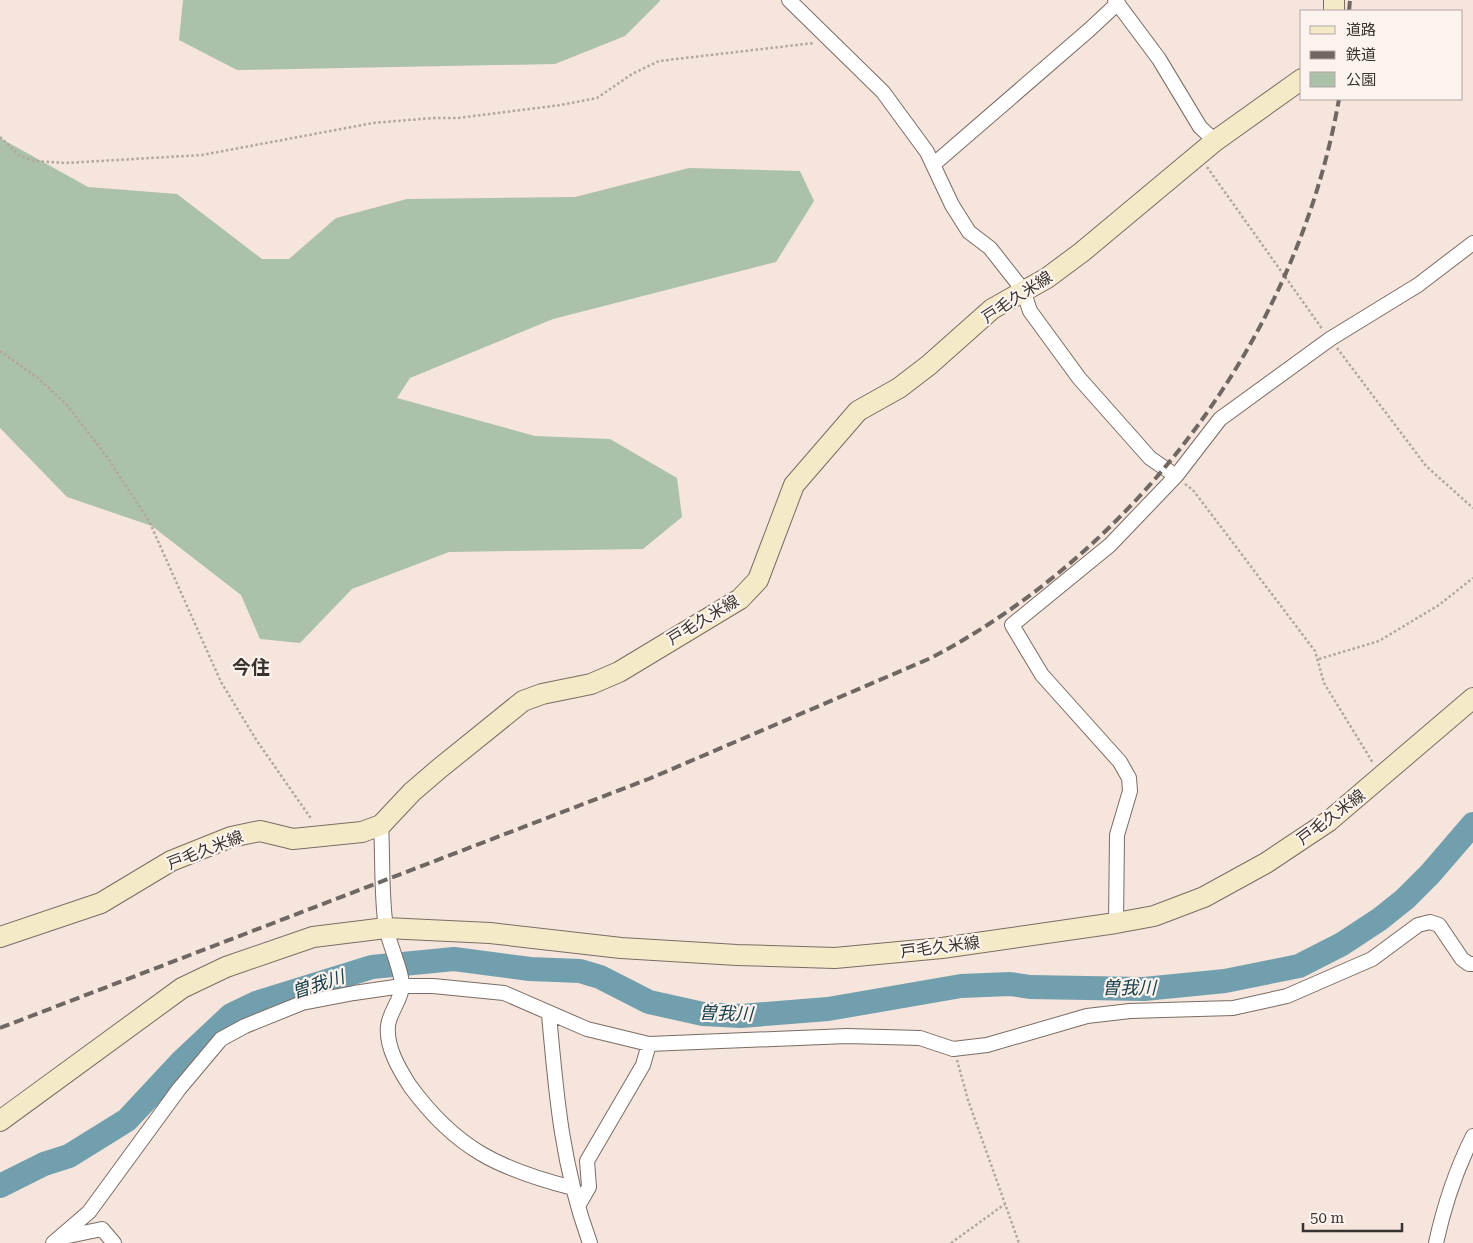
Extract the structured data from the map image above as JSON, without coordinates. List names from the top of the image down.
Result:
{
  "streets": {
    "main road": ["戸毛久米線"]
  },
  "districts": ["今住"],
  "water": ["曽我川"],
  "legend": ["道路", "鉄道", "公園"],
  "scale_bar": "50 m"
}
